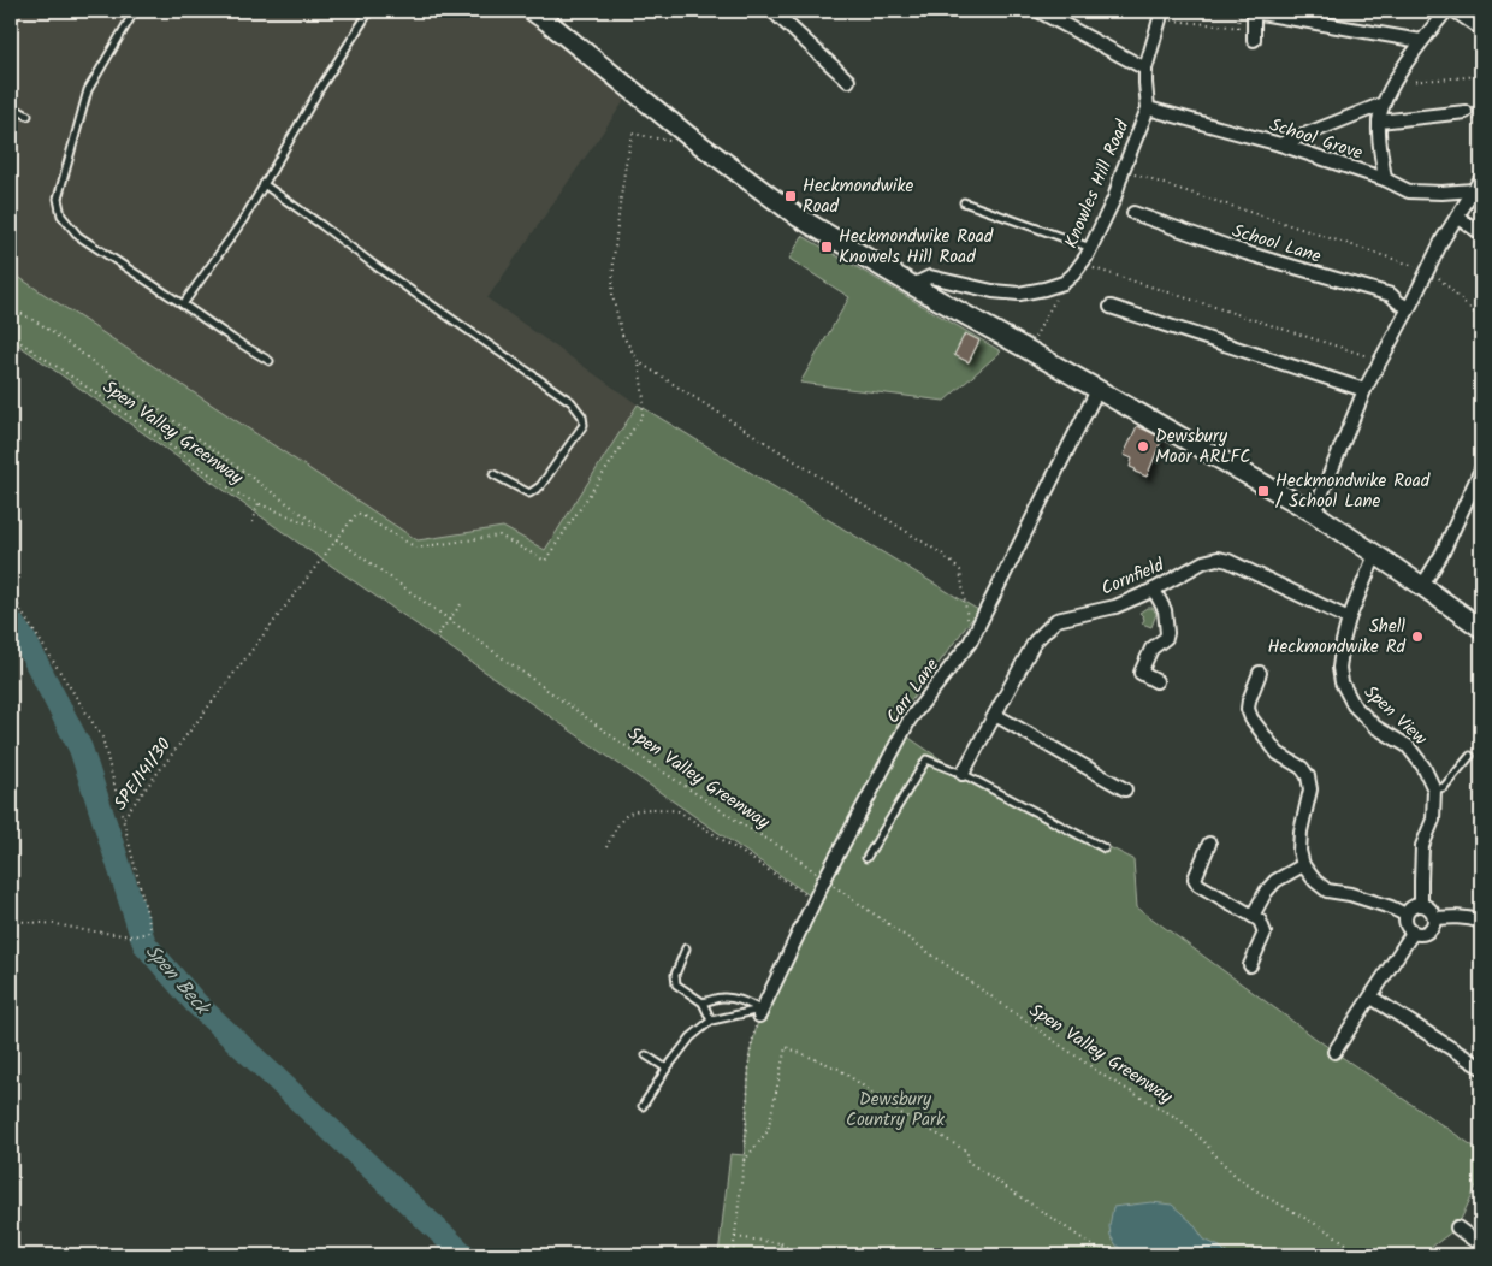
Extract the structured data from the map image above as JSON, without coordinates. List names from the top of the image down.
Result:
{
  "streets": {
    "street": [
      "School Grove",
      "Knowles Hill Road",
      "School Lane",
      "Cornfield",
      "Carr Lane",
      "Spen View"
    ],
    "path": ["Spen Valley Greenway", "SPE/141/30"]
  },
  "crossings": [
    ["School Grove", "Knowles Hill Road"],
    ["Spen Valley Greenway", "Carr Lane"],
    ["Spen Valley Greenway", "SPE/141/30"],
    ["Cornfield", "Spen View"]
  ],
  "water": ["Spen Beck"],
  "parks": ["Dewsbury Country Park"],
  "places": {
    "transit": ["Heckmondwike Road", "Heckmondwike Road Knowels Hill Road", "Heckmondwike Road / School Lane"],
    "other": ["Dewsbury Moor ARLFC", "Shell Heckmondwike Rd"]
  }
}
